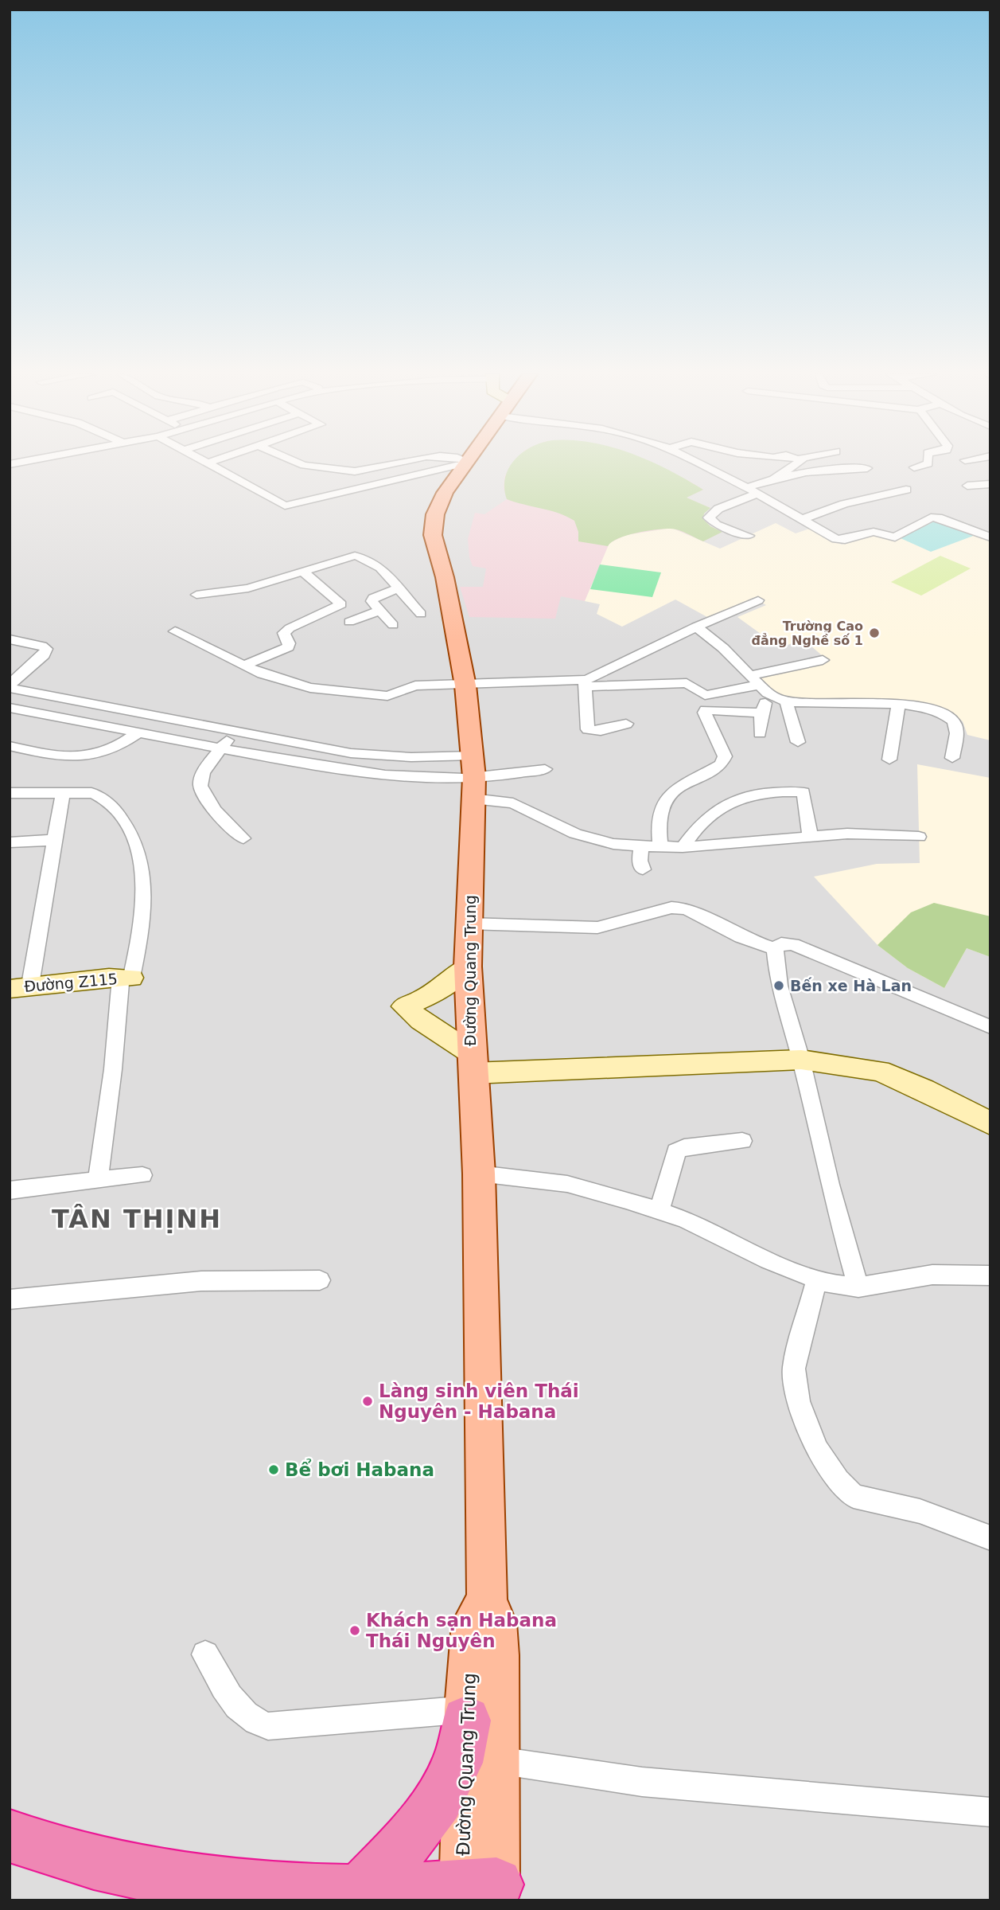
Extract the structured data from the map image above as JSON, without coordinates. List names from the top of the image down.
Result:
{
  "streets": {
    "main road": ["Đường Quang Trung"],
    "street": ["Đường Z115"]
  },
  "districts": ["TÂN THỊNH"],
  "places": [
    "Trường Cao đẳng Nghề số 1",
    "Bến xe Hà Lan",
    "Làng sinh viên Thái Nguyên - Habana",
    "Bể bơi Habana",
    "Khách sạn Habana Thái Nguyên"
  ]
}
